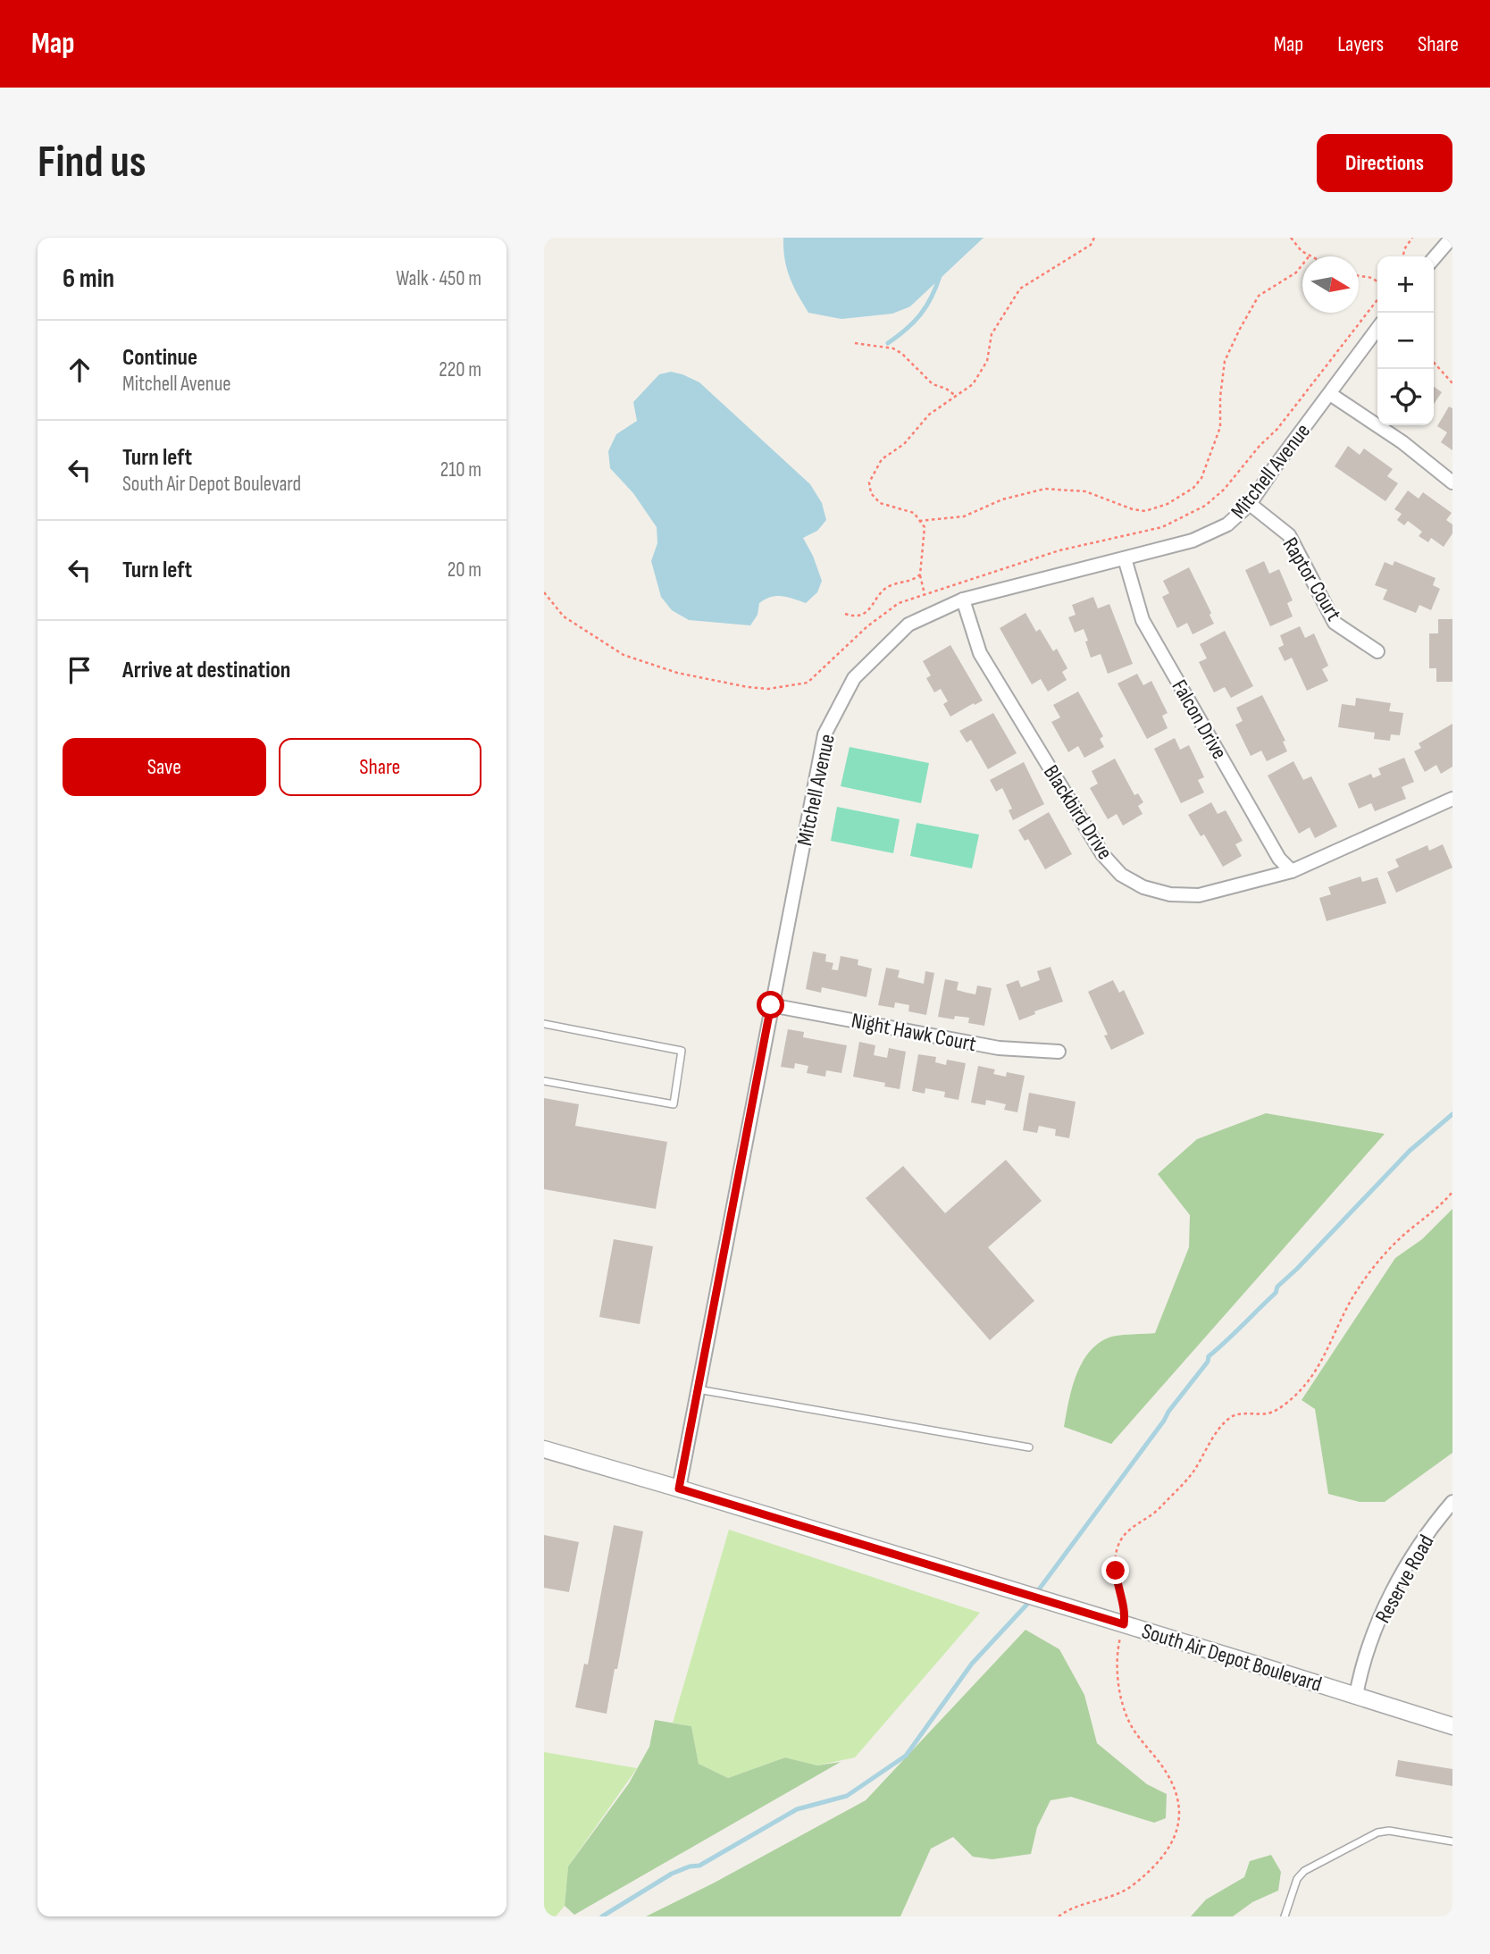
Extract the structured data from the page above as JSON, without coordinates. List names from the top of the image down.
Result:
{
  "streets": {
    "street": [
      "Mitchell Avenue",
      "Raptor Court",
      "Falcon Drive",
      "Blackbird Drive",
      "Night Hawk Court",
      "Reserve Road",
      "South Air Depot Boulevard"
    ]
  },
  "crossings": [
    ["Mitchell Avenue", "Raptor Court"],
    ["Mitchell Avenue", "Falcon Drive"],
    ["Mitchell Avenue", "Blackbird Drive"],
    ["Mitchell Avenue", "Night Hawk Court"],
    ["Mitchell Avenue", "South Air Depot Boulevard"],
    ["Falcon Drive", "Blackbird Drive"],
    ["Reserve Road", "South Air Depot Boulevard"]
  ],
  "north": "right",
  "page": {
    "header": "Map",
    "nav": ["Map", "Layers", "Share"],
    "buttons": [
      "Directions",
      ["Save", "Share"]
    ],
    "title": "Find us",
    "heading": ["6 min", "Walk · 450 m"],
    "map_buttons": ["+", "−"],
    "list": [
      ["Continue", "Mitchell Avenue", "220 m"],
      ["Turn left", "South Air Depot Boulevard", "210 m"],
      ["Turn left", "20 m"],
      "Arrive at destination"
    ]
  }
}
